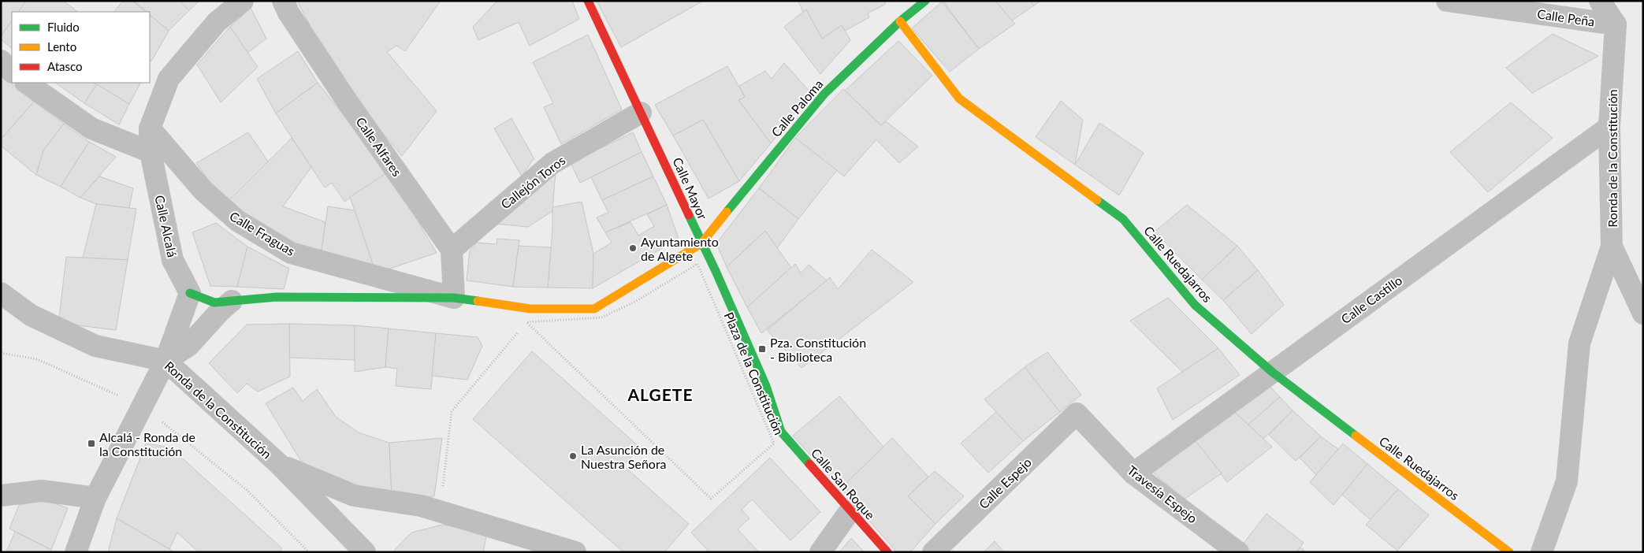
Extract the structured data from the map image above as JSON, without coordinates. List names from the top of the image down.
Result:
{
  "streets": {
    "street": [
      "Calle Peña",
      "Calle Paloma",
      "Calle Alfares",
      "Ronda de la Constitución",
      "Callejón Toros",
      "Calle Mayor",
      "Calle Alcalá",
      "Calle Fraguas",
      "Calle Ruedajarros",
      "Calle Castillo",
      "Calle Espejo",
      "Calle San Roque",
      "Travesía Espejo"
    ],
    "path": ["Plaza de la Constitución"]
  },
  "crossings": [
    ["Calle Peña", "Ronda de la Constitución"],
    ["Calle Paloma", "Calle Mayor"],
    ["Calle Paloma", "Calle Fraguas"],
    ["Calle Paloma", "Calle Ruedajarros"],
    ["Calle Alfares", "Callejón Toros"],
    ["Ronda de la Constitución", "Calle Castillo"],
    ["Callejón Toros", "Calle Mayor"],
    ["Calle Mayor", "Calle Fraguas"],
    ["Calle Mayor", "Calle San Roque"],
    ["Calle Alcalá", "Calle Fraguas"],
    ["Calle Ruedajarros", "Calle Castillo"],
    ["Calle Castillo", "Travesía Espejo"],
    ["Calle Espejo", "Travesía Espejo"]
  ],
  "districts": ["ALGETE"],
  "places": {
    "other": ["Ayuntamiento de Algete", "La Asunción de Nuestra Señora"],
    "transit": ["Pza. Constitución - Biblioteca", "Alcalá - Ronda de la Constitución"]
  },
  "legend": ["Fluido", "Lento", "Atasco"]
}
